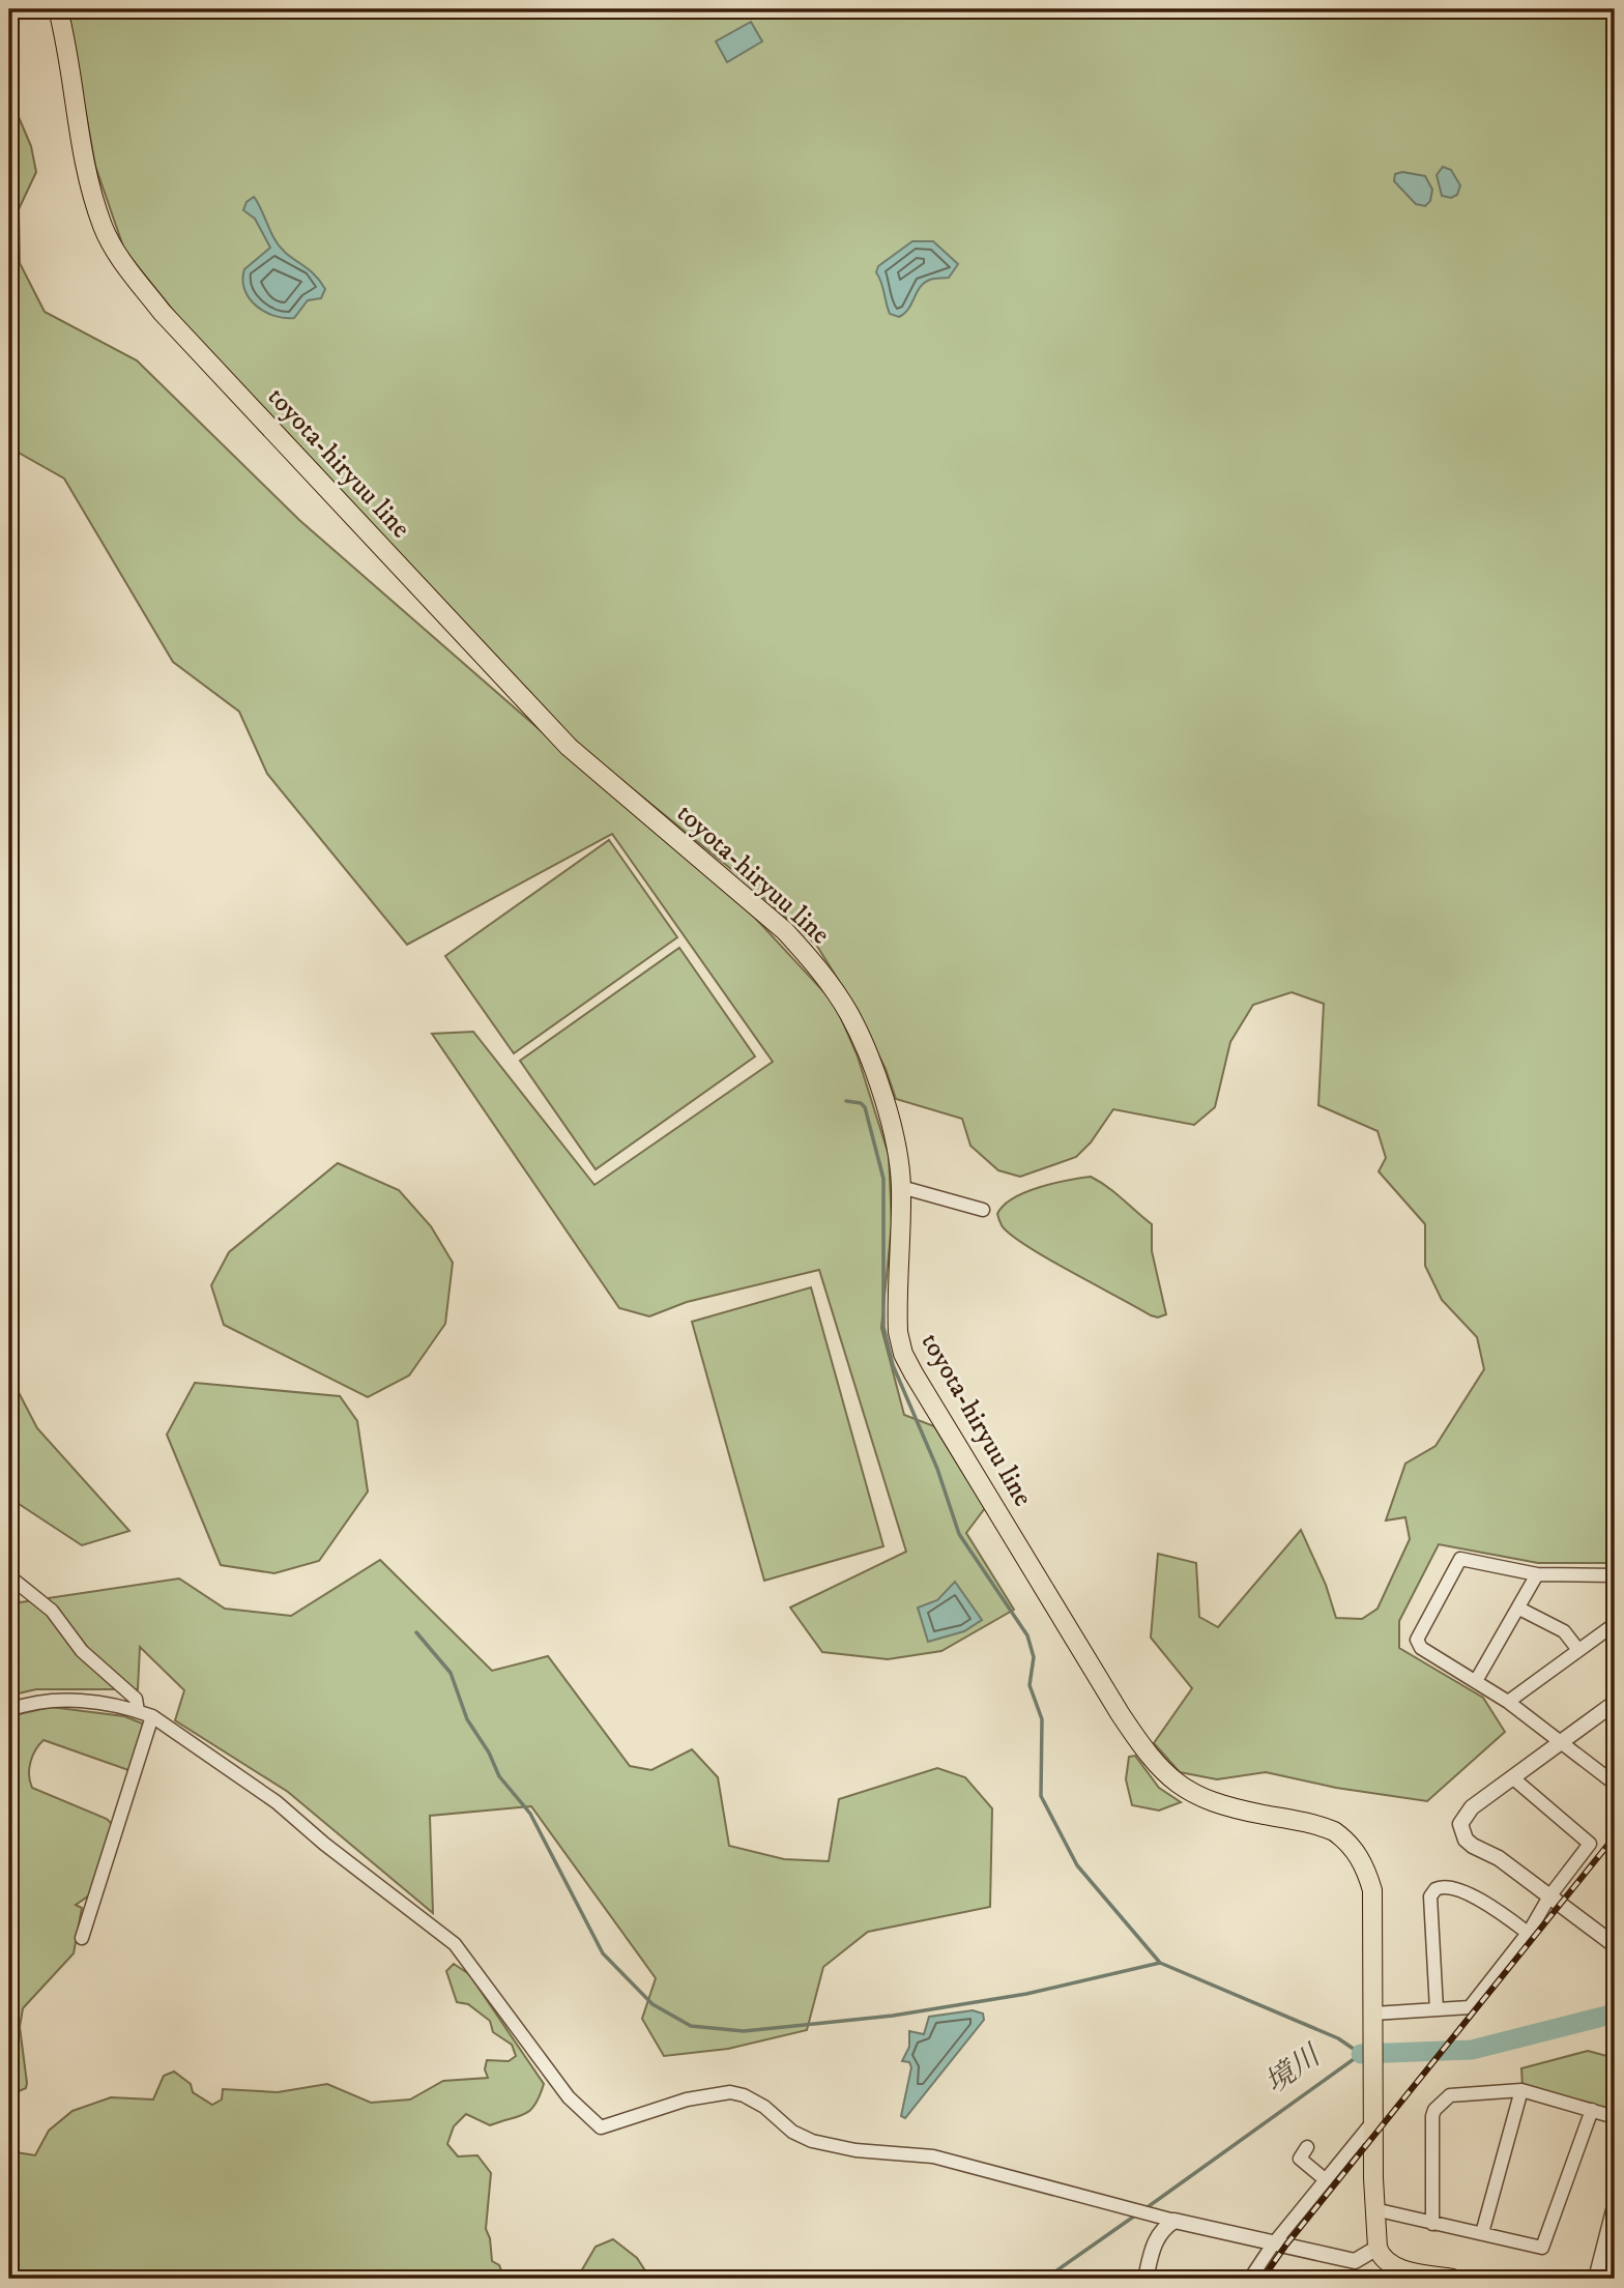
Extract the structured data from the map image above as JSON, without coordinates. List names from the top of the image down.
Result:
{
  "streets": {
    "main road": ["toyota-hiryuu line"]
  },
  "water": ["境川"]
}
